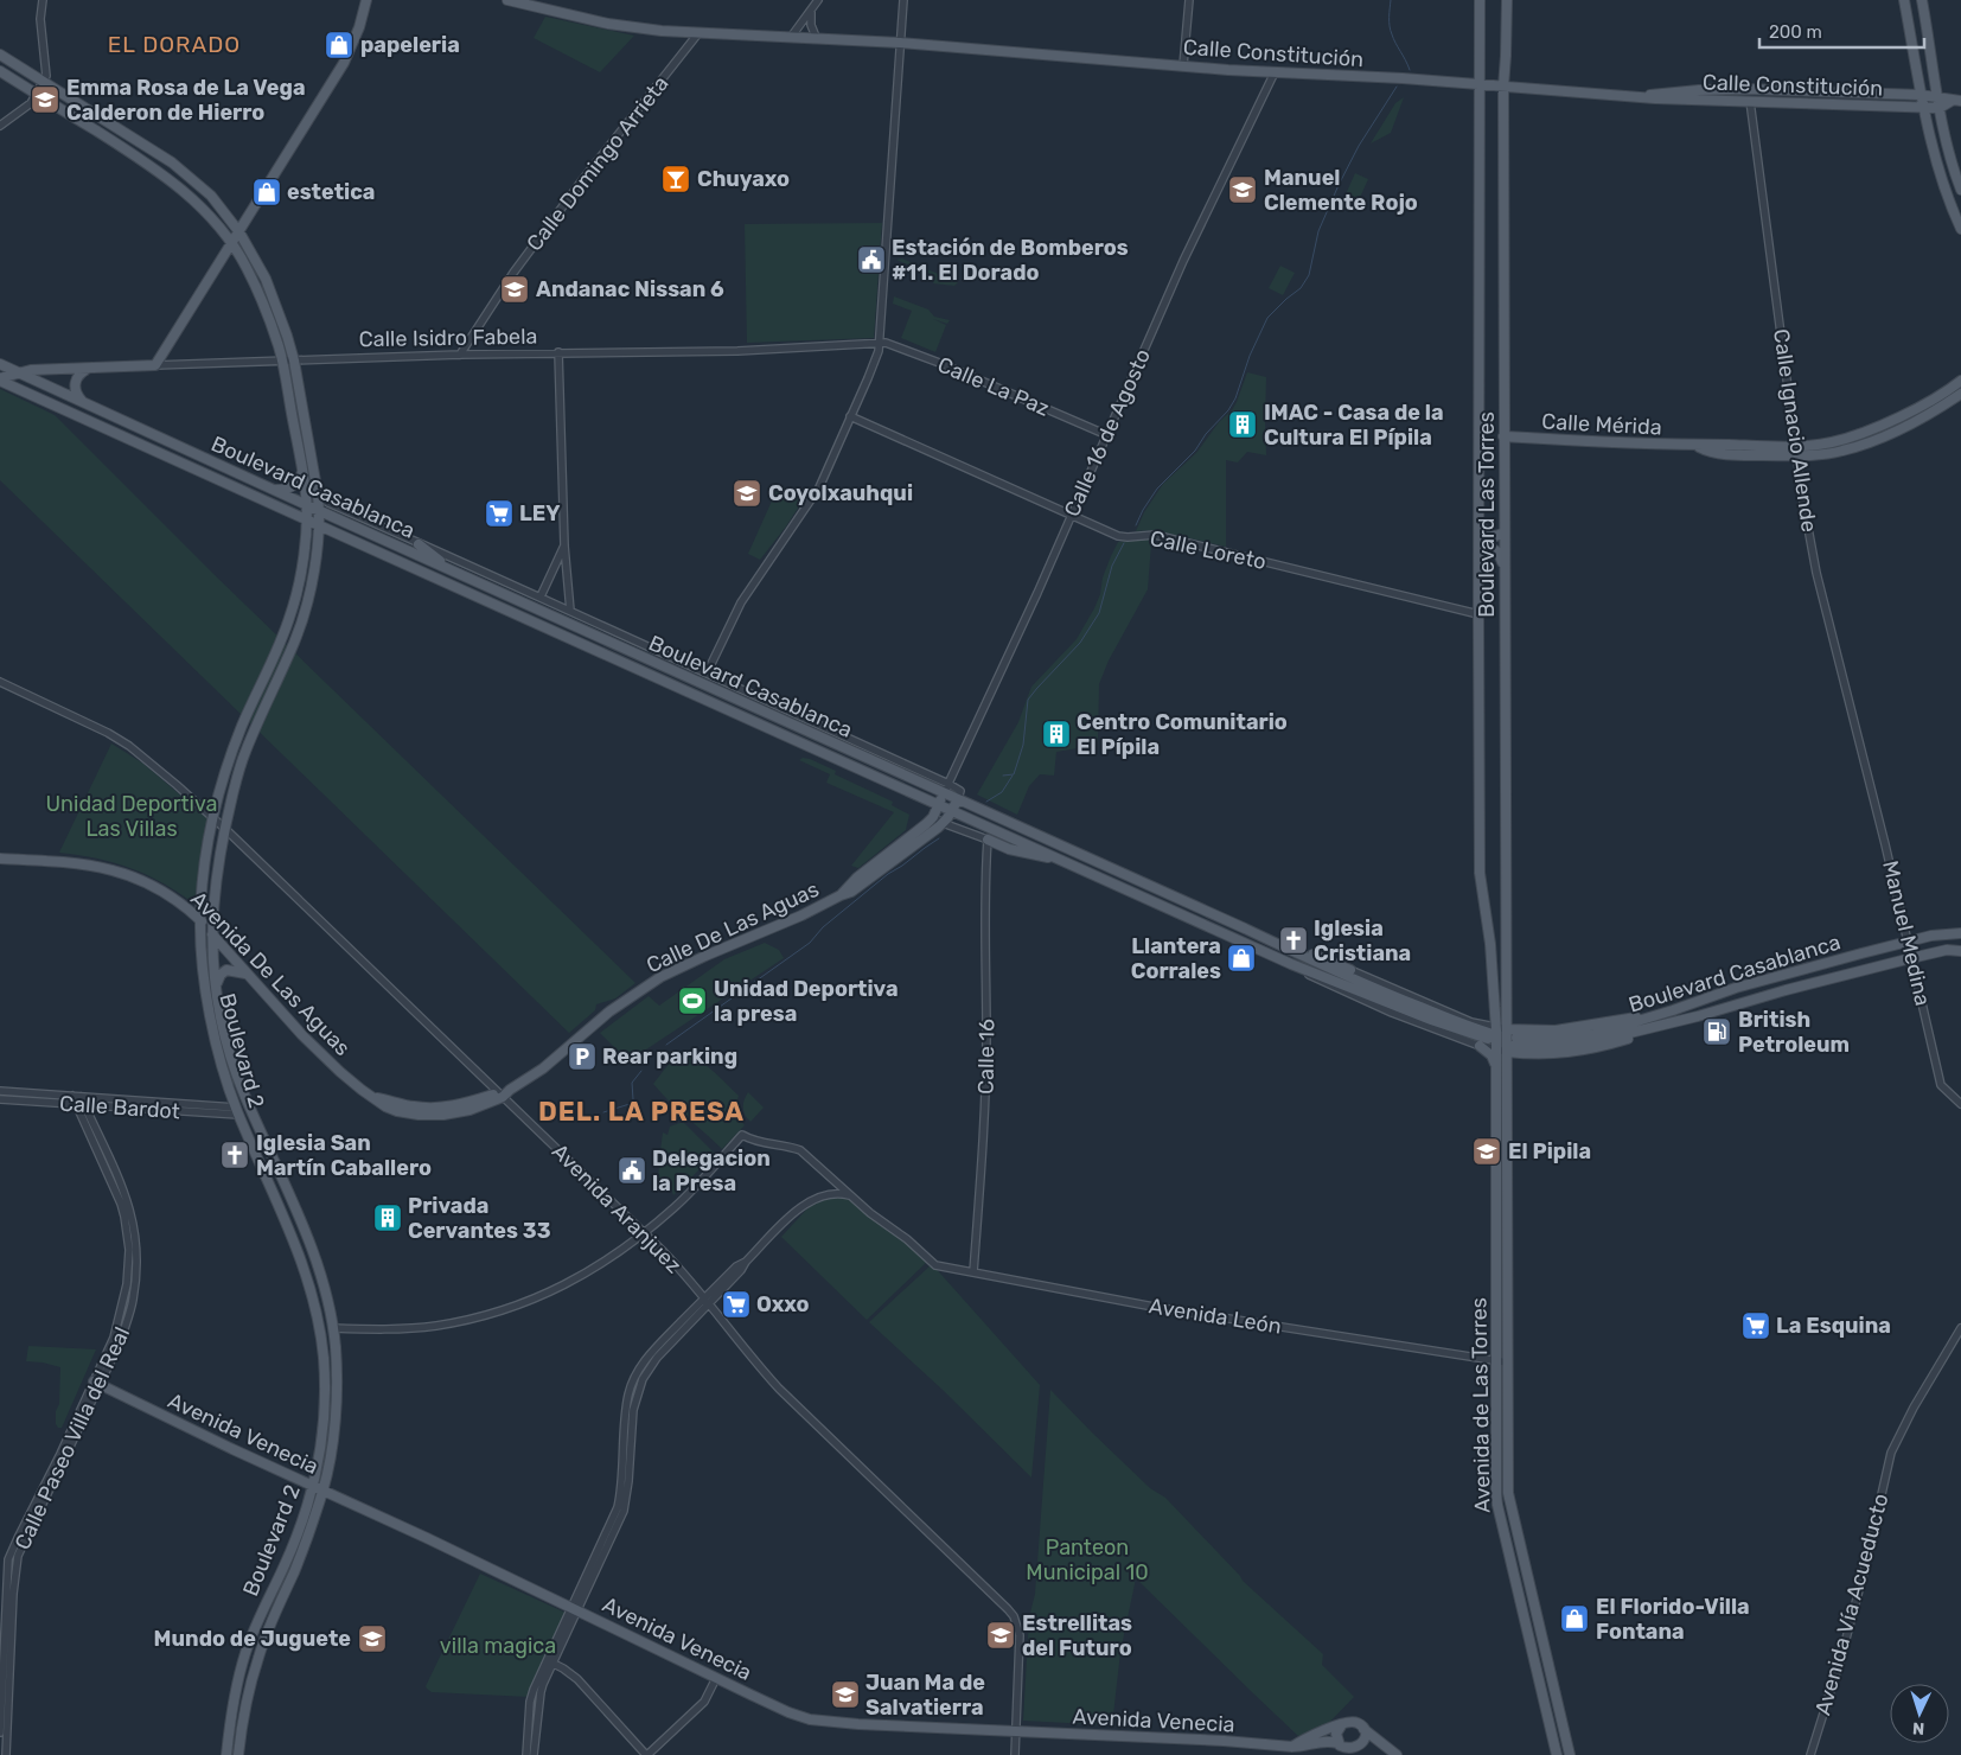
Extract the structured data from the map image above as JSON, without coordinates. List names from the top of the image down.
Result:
{
  "streets": {
    "main road": [
      "Calle Constitución",
      "Calle Isidro Fabela",
      "Calle Mérida",
      "Boulevard Casablanca",
      "Boulevard Las Torres",
      "Calle De Las Aguas",
      "Avenida De Las Aguas",
      "Boulevard 2",
      "Avenida de Las Torres",
      "Avenida Venecia"
    ],
    "street": [
      "Calle Domingo Arrieta",
      "Calle La Paz",
      "Calle Ignacio Allende",
      "Calle 16 de Agosto",
      "Calle Loreto",
      "Manuel Medina",
      "Calle 16",
      "Calle Bardot",
      "Avenida Aranjuez",
      "Avenida León",
      "Calle Paseo Villa del Real",
      "Avenida Vía Acueducto"
    ]
  },
  "crossings": [
    ["Calle Constitución", "Calle Domingo Arrieta"],
    ["Calle Constitución", "Calle Ignacio Allende"],
    ["Calle Constitución", "Calle 16 de Agosto"],
    ["Calle Constitución", "Boulevard Las Torres"],
    ["Calle Domingo Arrieta", "Calle Isidro Fabela"],
    ["Calle Isidro Fabela", "Calle La Paz"],
    ["Calle Isidro Fabela", "Boulevard Casablanca"],
    ["Calle Isidro Fabela", "Boulevard 2"],
    ["Calle La Paz", "Calle 16 de Agosto"],
    ["Calle Mérida", "Boulevard Las Torres"],
    ["Calle Ignacio Allende", "Manuel Medina"],
    ["Calle 16 de Agosto", "Boulevard Casablanca"],
    ["Calle 16 de Agosto", "Calle Loreto"],
    ["Calle 16 de Agosto", "Calle De Las Aguas"],
    ["Boulevard Casablanca", "Boulevard Las Torres"],
    ["Boulevard Casablanca", "Calle De Las Aguas"],
    ["Boulevard Casablanca", "Manuel Medina"],
    ["Boulevard Casablanca", "Boulevard 2"],
    ["Boulevard Las Torres", "Calle Loreto"],
    ["Boulevard Las Torres", "Avenida de Las Torres"],
    ["Calle De Las Aguas", "Avenida De Las Aguas"],
    ["Avenida De Las Aguas", "Boulevard 2"],
    ["Avenida De Las Aguas", "Avenida Aranjuez"],
    ["Boulevard 2", "Calle Bardot"],
    ["Boulevard 2", "Avenida Aranjuez"],
    ["Boulevard 2", "Avenida Venecia"],
    ["Calle 16", "Avenida León"],
    ["Calle Bardot", "Calle Paseo Villa del Real"],
    ["Avenida Aranjuez", "Avenida León"],
    ["Avenida Aranjuez", "Avenida Venecia"],
    ["Avenida León", "Avenida de Las Torres"],
    ["Avenida Venecia", "Calle Paseo Villa del Real"]
  ],
  "districts": ["EL DORADO", "DEL. LA PRESA"],
  "parks": ["Unidad Deportiva Las Villas", "Panteon Municipal 10", "villa magica"],
  "places": {
    "shop": [
      "papeleria",
      "estetica",
      "Llantera Corrales",
      "El Florido-Villa Fontana"
    ],
    "school or university": [
      "Emma Rosa de La Vega Calderon de Hierro",
      "Manuel Clemente Rojo",
      "Andanac Nissan 6",
      "Coyolxauhqui",
      "El Pipila",
      "Estrellitas del Futuro",
      "Mundo de Juguete",
      "Juan Ma de Salvatierra"
    ],
    "bar": ["Chuyaxo"],
    "public building": ["Estación de Bomberos #11. El Dorado", "Delegacion la Presa"],
    "building": ["IMAC - Casa de la Cultura El Pípila", "Centro Comunitario El Pípila", "Privada Cervantes 33"],
    "supermarket": ["LEY", "Oxxo", "La Esquina"],
    "church": ["Iglesia Cristiana", "Iglesia San Martín Caballero"],
    "sports": ["Unidad Deportiva la presa"],
    "fuel station": ["British Petroleum"],
    "parking": ["Rear parking"]
  },
  "scale_bar": "200 m",
  "north": "bottom"
}
